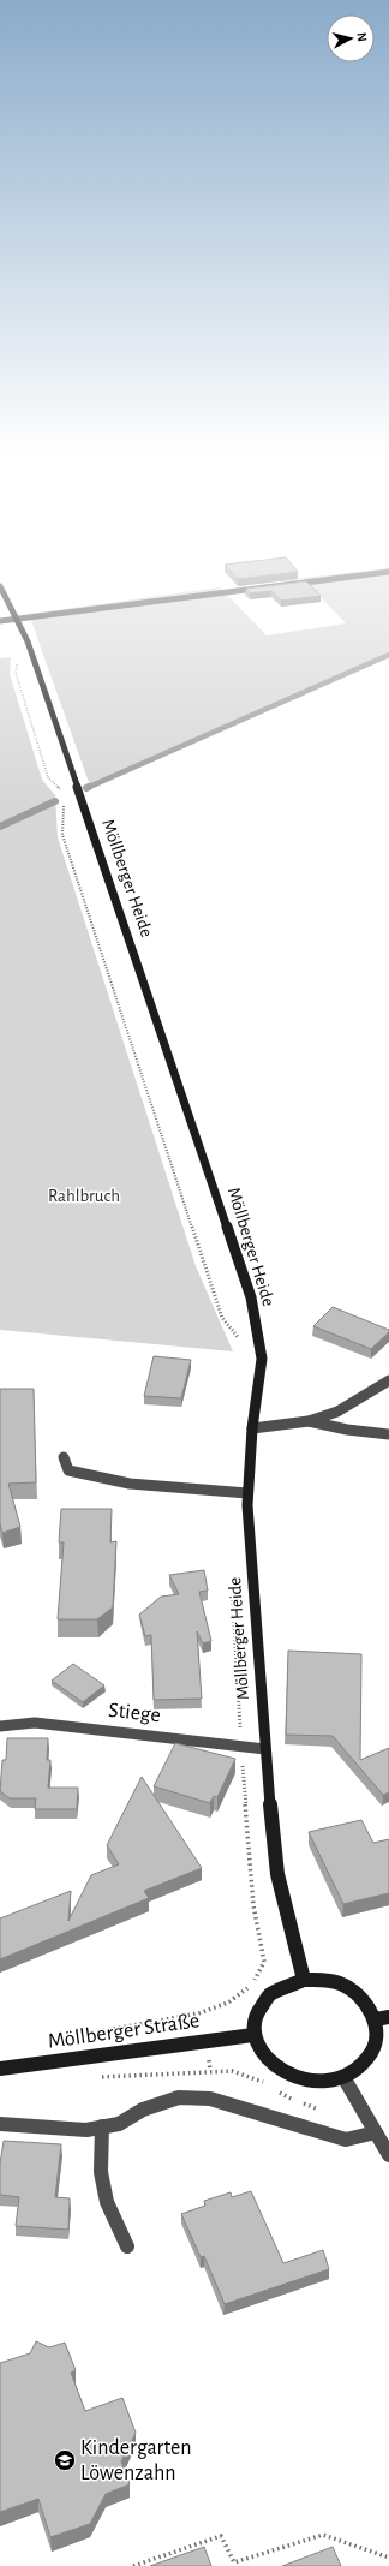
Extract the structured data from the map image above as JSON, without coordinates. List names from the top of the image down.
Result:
{
  "streets": {
    "street": ["Möllberger Heide", "Stiege", "Möllberger Straße"]
  },
  "crossings": [
    ["Möllberger Heide", "Stiege"],
    ["Möllberger Heide", "Möllberger Straße"]
  ],
  "parks": ["Rahlbruch"],
  "places": {
    "school or university": ["Kindergarten Löwenzahn"]
  },
  "north": "right"
}
